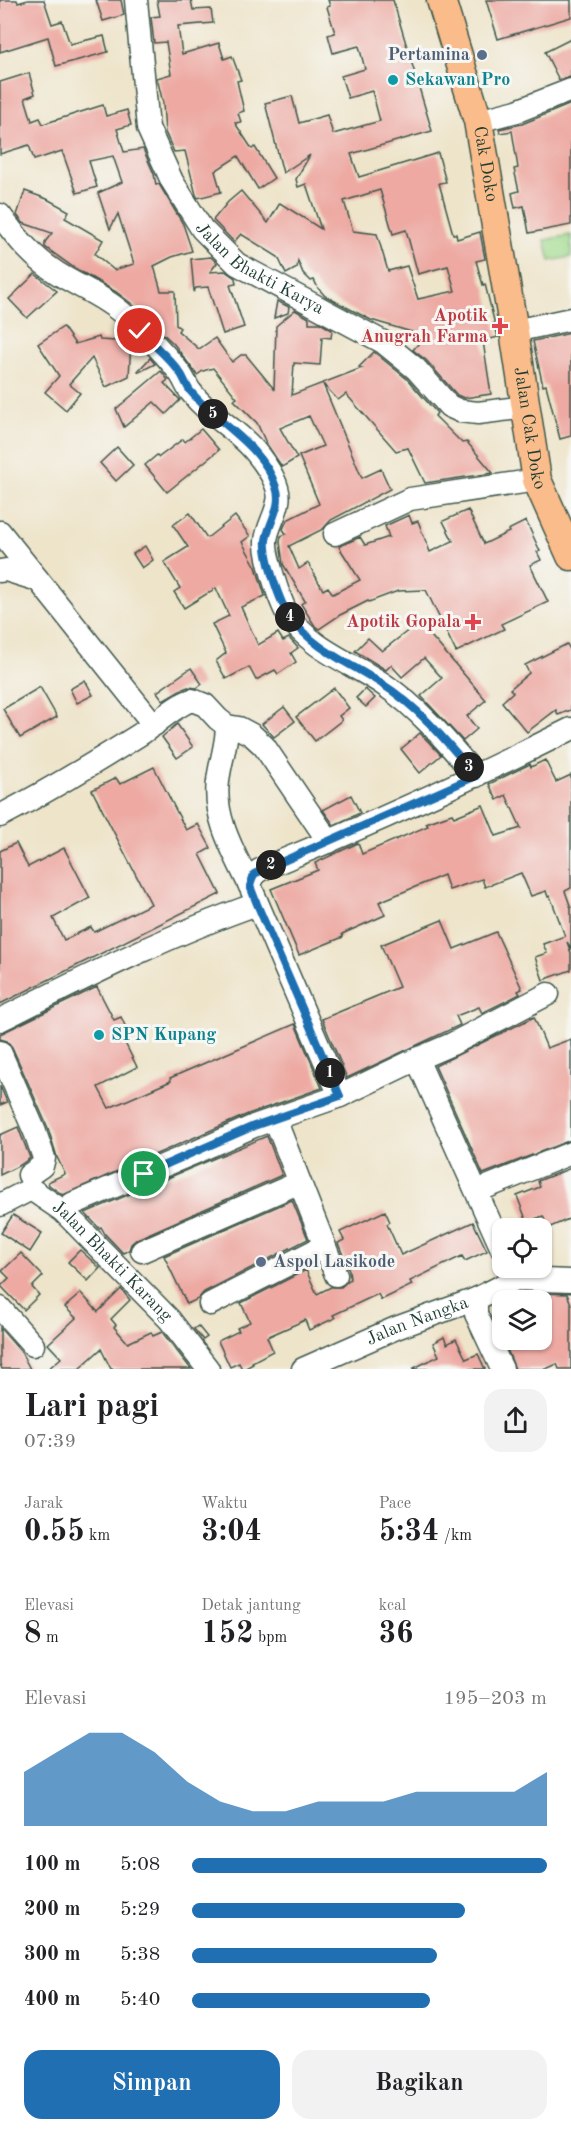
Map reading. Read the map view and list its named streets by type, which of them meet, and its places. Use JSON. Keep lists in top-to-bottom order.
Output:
{
  "streets": {
    "main road": ["Cak Doko", "Jalan Cak Doko"],
    "street": ["Jalan Bhakti Karya", "Jalan Bhakti Karang", "Jalan Nangka"]
  },
  "crossings": [
    ["Cak Doko", "Jalan Cak Doko"],
    ["Jalan Bhakti Karya", "Jalan Cak Doko"]
  ],
  "places": {
    "other": [
      "Pertamina",
      "Sekawan Pro",
      "SPN Kupang",
      "Aspol Lasikode"
    ],
    "health": ["Apotik Anugrah Farma", "Apotik Gopala"]
  },
  "page": {
    "pins": [
      "5",
      "4",
      "3",
      "2",
      "1"
    ],
    "heading": ["Lari pagi", "07:39"],
    "stats": [
      ["Jarak", "0.55 km"],
      ["Waktu", "3:04"],
      ["Pace", "5:34 /km"],
      ["Elevasi", "8 m"],
      ["Detak jantung", "152 bpm"],
      ["kcal", "36"]
    ],
    "chart": ["Elevasi", "195–203 m"],
    "list": [
      {
        "name": "100 m",
        "note": "5:08"
      },
      {
        "name": "200 m",
        "note": "5:29"
      },
      {
        "name": "300 m",
        "note": "5:38"
      },
      {
        "name": "400 m",
        "note": "5:40"
      }
    ],
    "buttons": ["Simpan", "Bagikan"]
  }
}
